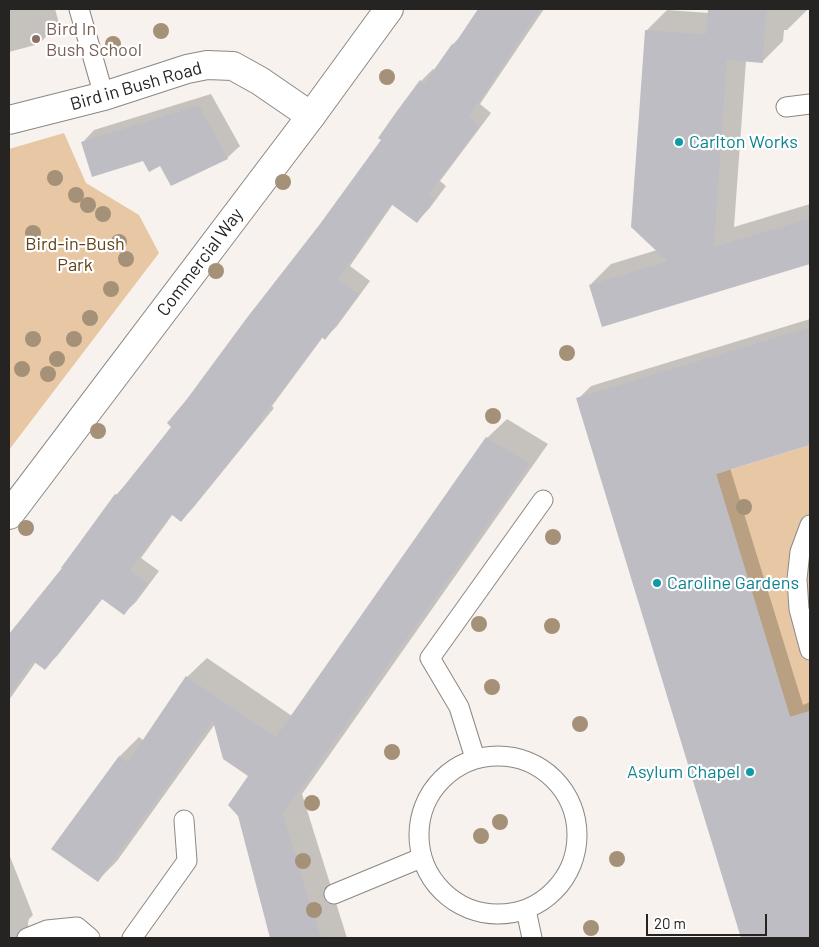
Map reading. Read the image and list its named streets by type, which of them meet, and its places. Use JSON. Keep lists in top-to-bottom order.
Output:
{
  "streets": {
    "street": ["Bird in Bush Road", "Commercial Way"]
  },
  "crossings": [
    ["Bird in Bush Road", "Commercial Way"]
  ],
  "parks": ["Bird-in-Bush Park"],
  "places": [
    "Bird In Bush School",
    "Carlton Works",
    "Caroline Gardens",
    "Asylum Chapel"
  ],
  "scale_bar": "20 m"
}
